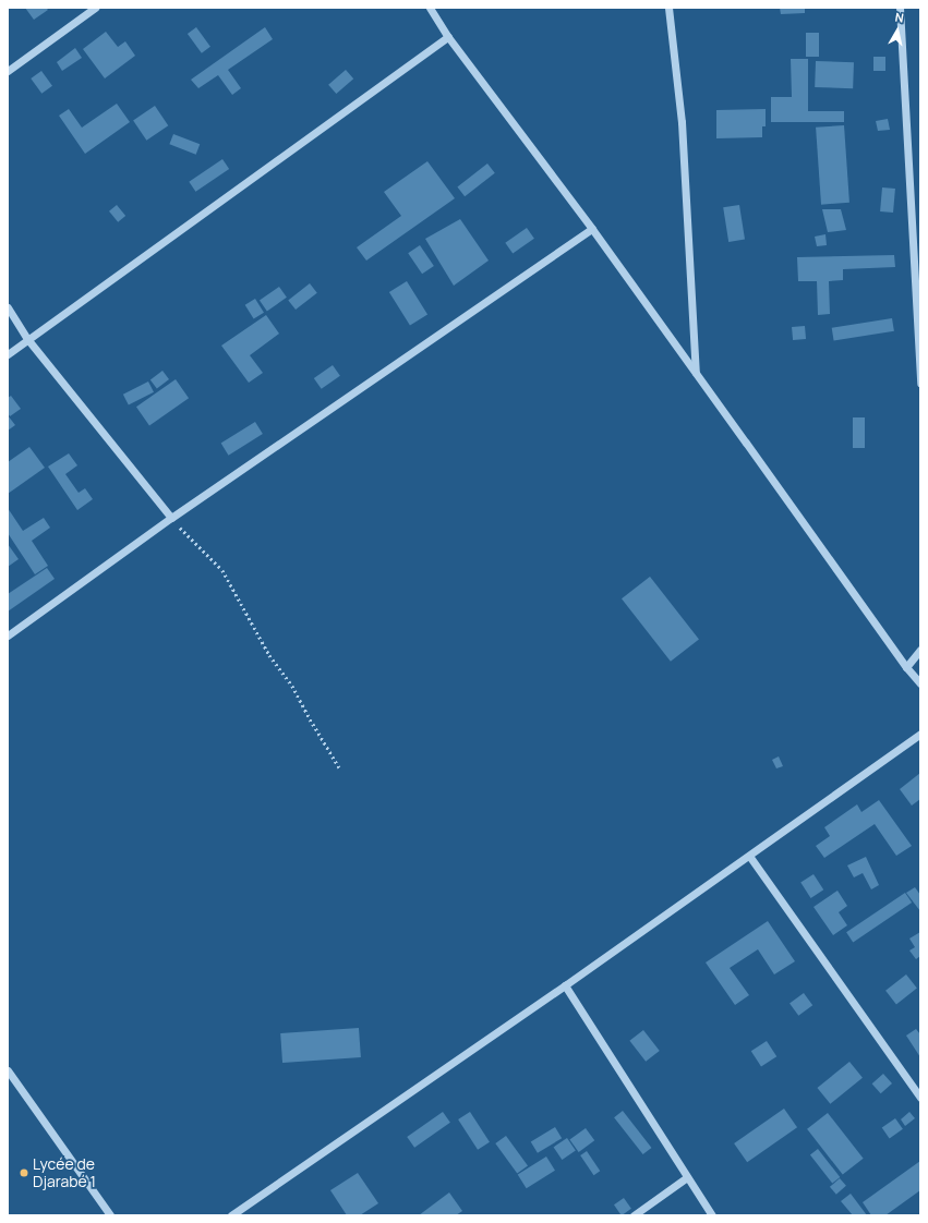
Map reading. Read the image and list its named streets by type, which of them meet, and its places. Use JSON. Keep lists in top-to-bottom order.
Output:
{
  "places": ["Lycée de Djarabé 1"],
  "north": "top"
}
